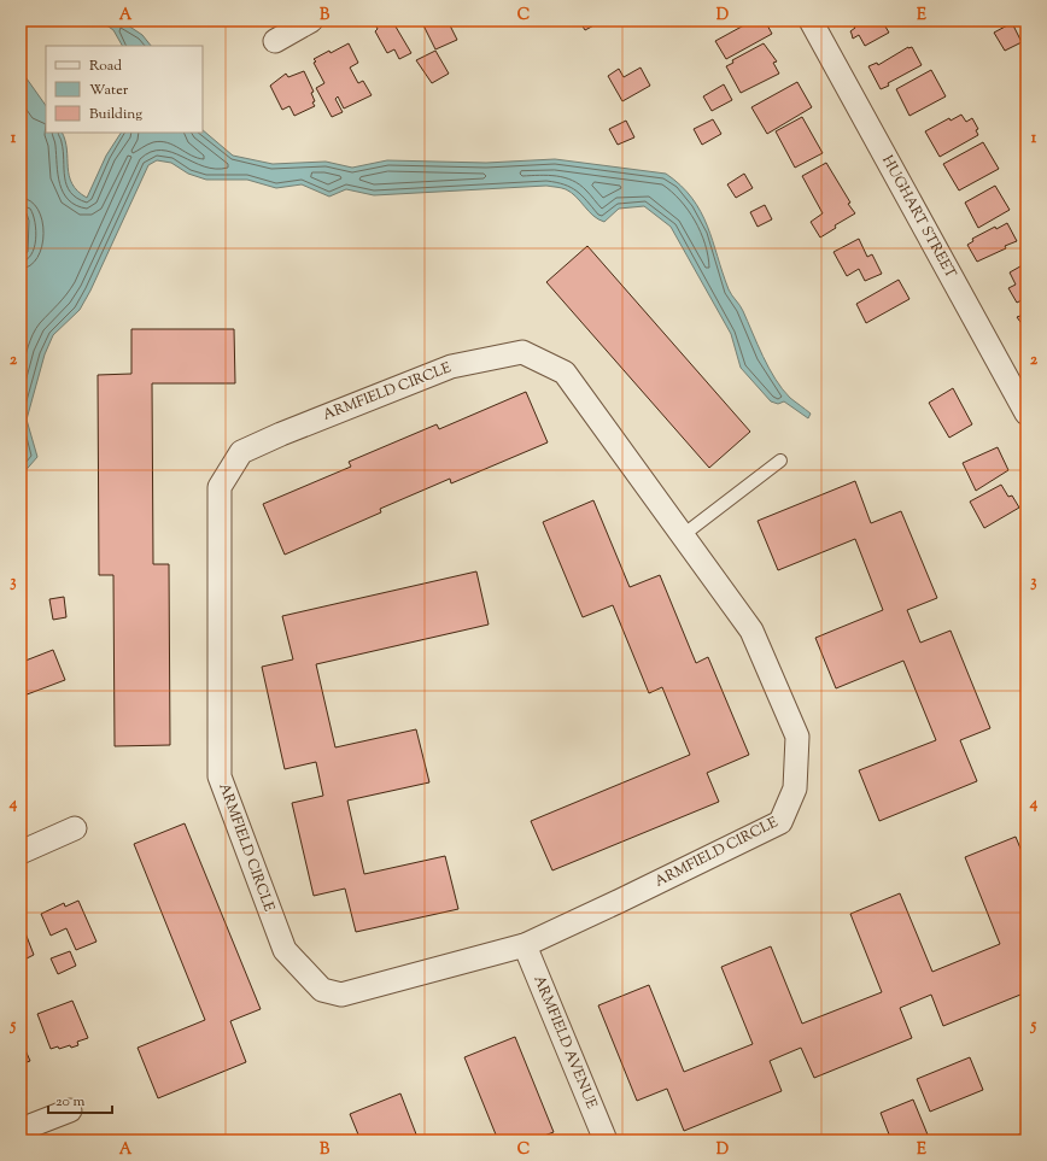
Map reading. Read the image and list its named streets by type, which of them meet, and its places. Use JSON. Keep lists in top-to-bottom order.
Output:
{
  "streets": {
    "street": ["HUGHART STREET", "ARMFIELD CIRCLE", "ARMFIELD AVENUE"]
  },
  "crossings": [
    ["ARMFIELD CIRCLE", "ARMFIELD AVENUE"]
  ],
  "legend": ["Road", "Water", "Building"],
  "scale_bar": "20 m",
  "grid": {
    "columns": [
      "A",
      "B",
      "C",
      "D",
      "E"
    ],
    "rows": [
      "1",
      "2",
      "3",
      "4",
      "5"
    ]
  }
}
